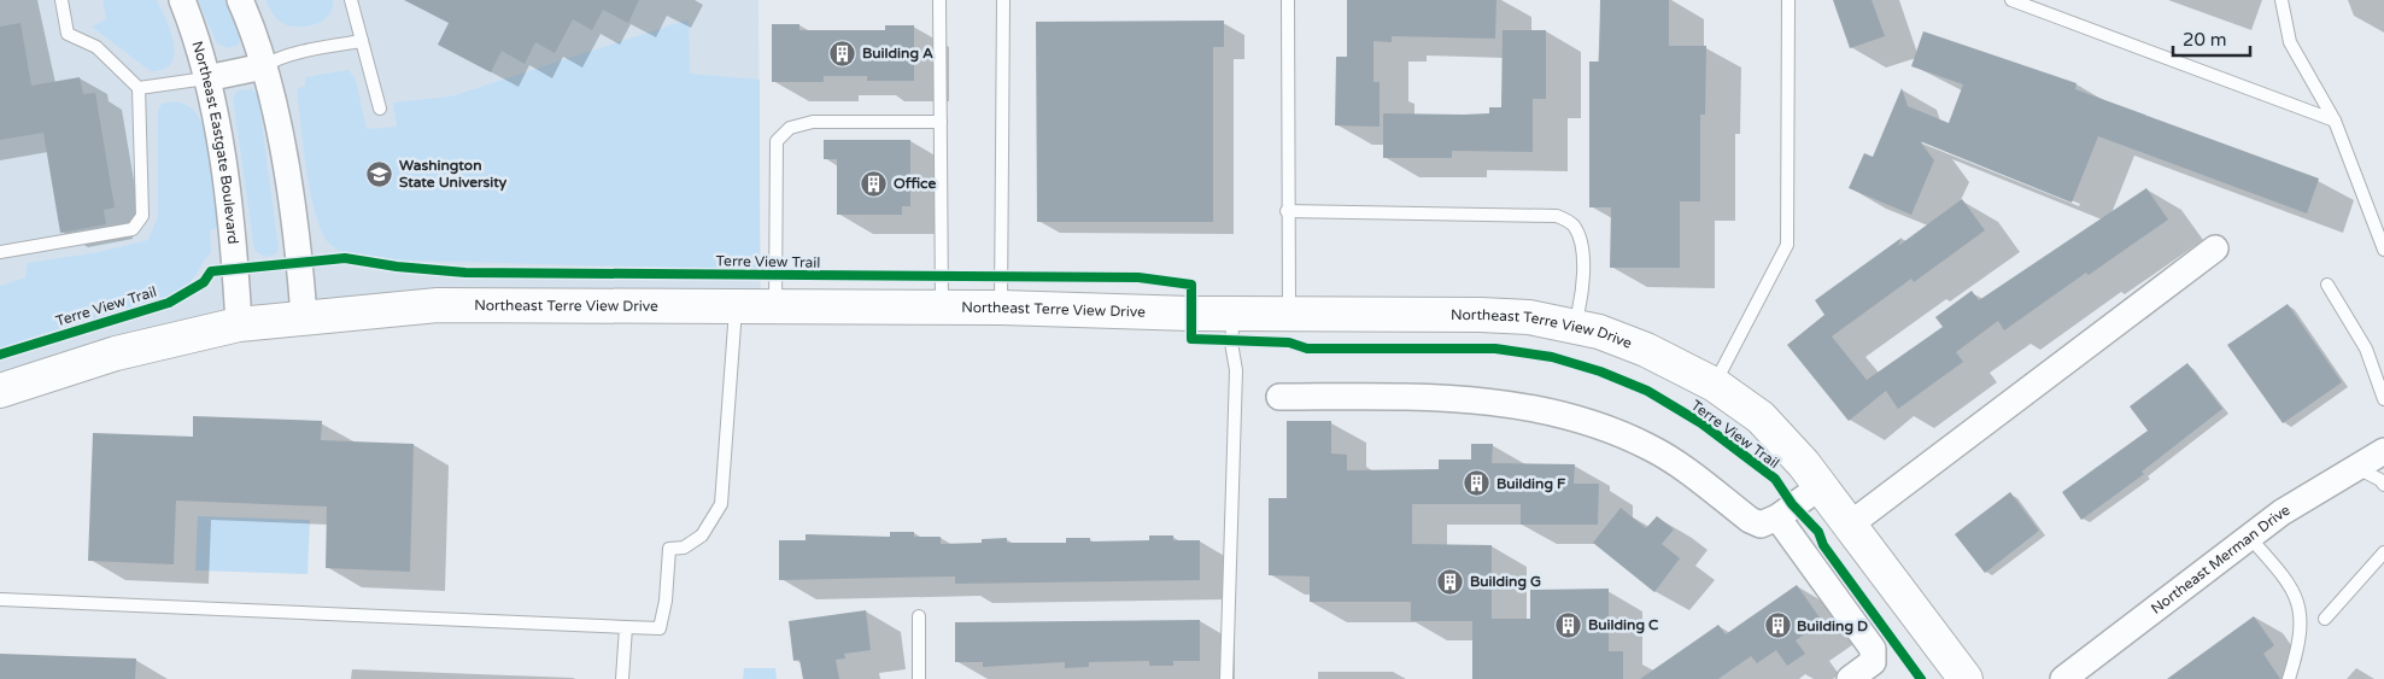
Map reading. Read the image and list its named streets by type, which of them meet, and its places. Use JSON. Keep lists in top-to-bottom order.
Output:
{
  "streets": {
    "main road": ["Northeast Terre View Drive"],
    "street": ["Northeast Eastgate Boulevard", "Northeast Merman Drive"],
    "cycle path": ["Terre View Trail"]
  },
  "crossings": [
    ["Northeast Eastgate Boulevard", "Northeast Terre View Drive"]
  ],
  "places": {
    "building": [
      "Building A",
      "Office",
      "Building F",
      "Building G",
      "Building C",
      "Building D"
    ],
    "school or university": ["Washington State University"]
  },
  "scale_bar": "20 m"
}
